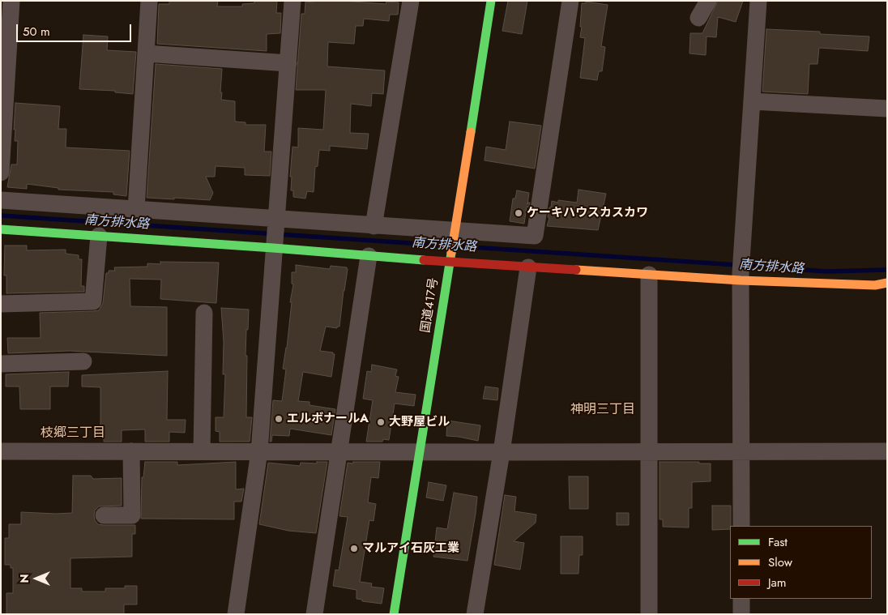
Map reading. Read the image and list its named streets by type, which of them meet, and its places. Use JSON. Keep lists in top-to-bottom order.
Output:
{
  "streets": {
    "main road": ["国道417号"]
  },
  "districts": ["神明三丁目", "枝郷三丁目"],
  "water": ["南方排水路"],
  "places": [
    "ケーキハウスカスカワ",
    "エルボナールA",
    "大野屋ビル",
    "マルアイ石灰工業"
  ],
  "legend": ["Fast", "Slow", "Jam"],
  "scale_bar": "50 m",
  "north": "left"
}
